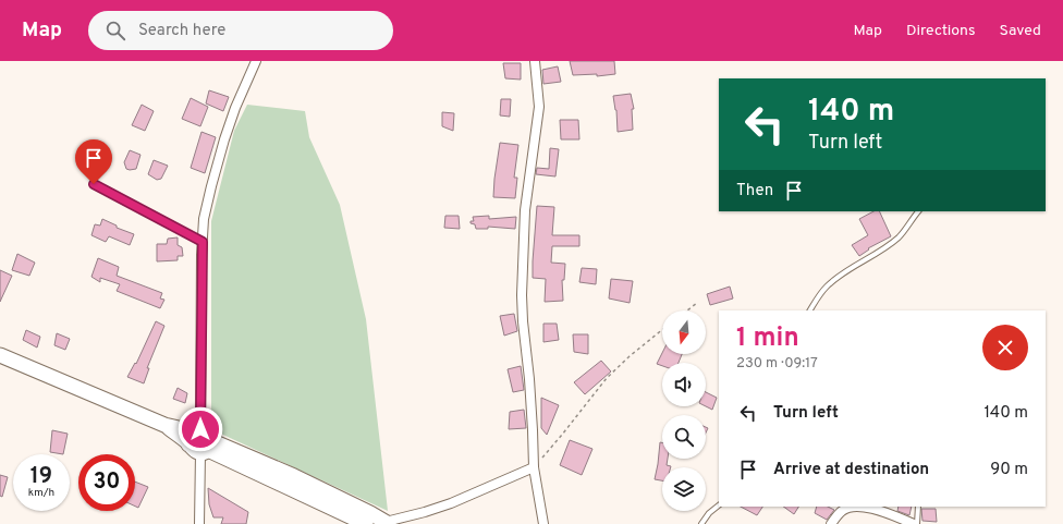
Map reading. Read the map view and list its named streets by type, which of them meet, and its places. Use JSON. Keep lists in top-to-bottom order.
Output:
{
  "north": "bottom",
  "page": {
    "header": "Map",
    "search": "Search here",
    "nav": ["Map", "Directions", "Saved"],
    "turn": ["140 m", "Turn left"],
    "then": "Then",
    "heading": ["1 min", "230 m · 09:17"],
    "list": [
      {
        "name": "Turn left",
        "value": "140 m"
      },
      {
        "name": "Arrive at destination",
        "value": "90 m"
      }
    ],
    "speed": "19 km/h",
    "limit": "30"
  }
}
